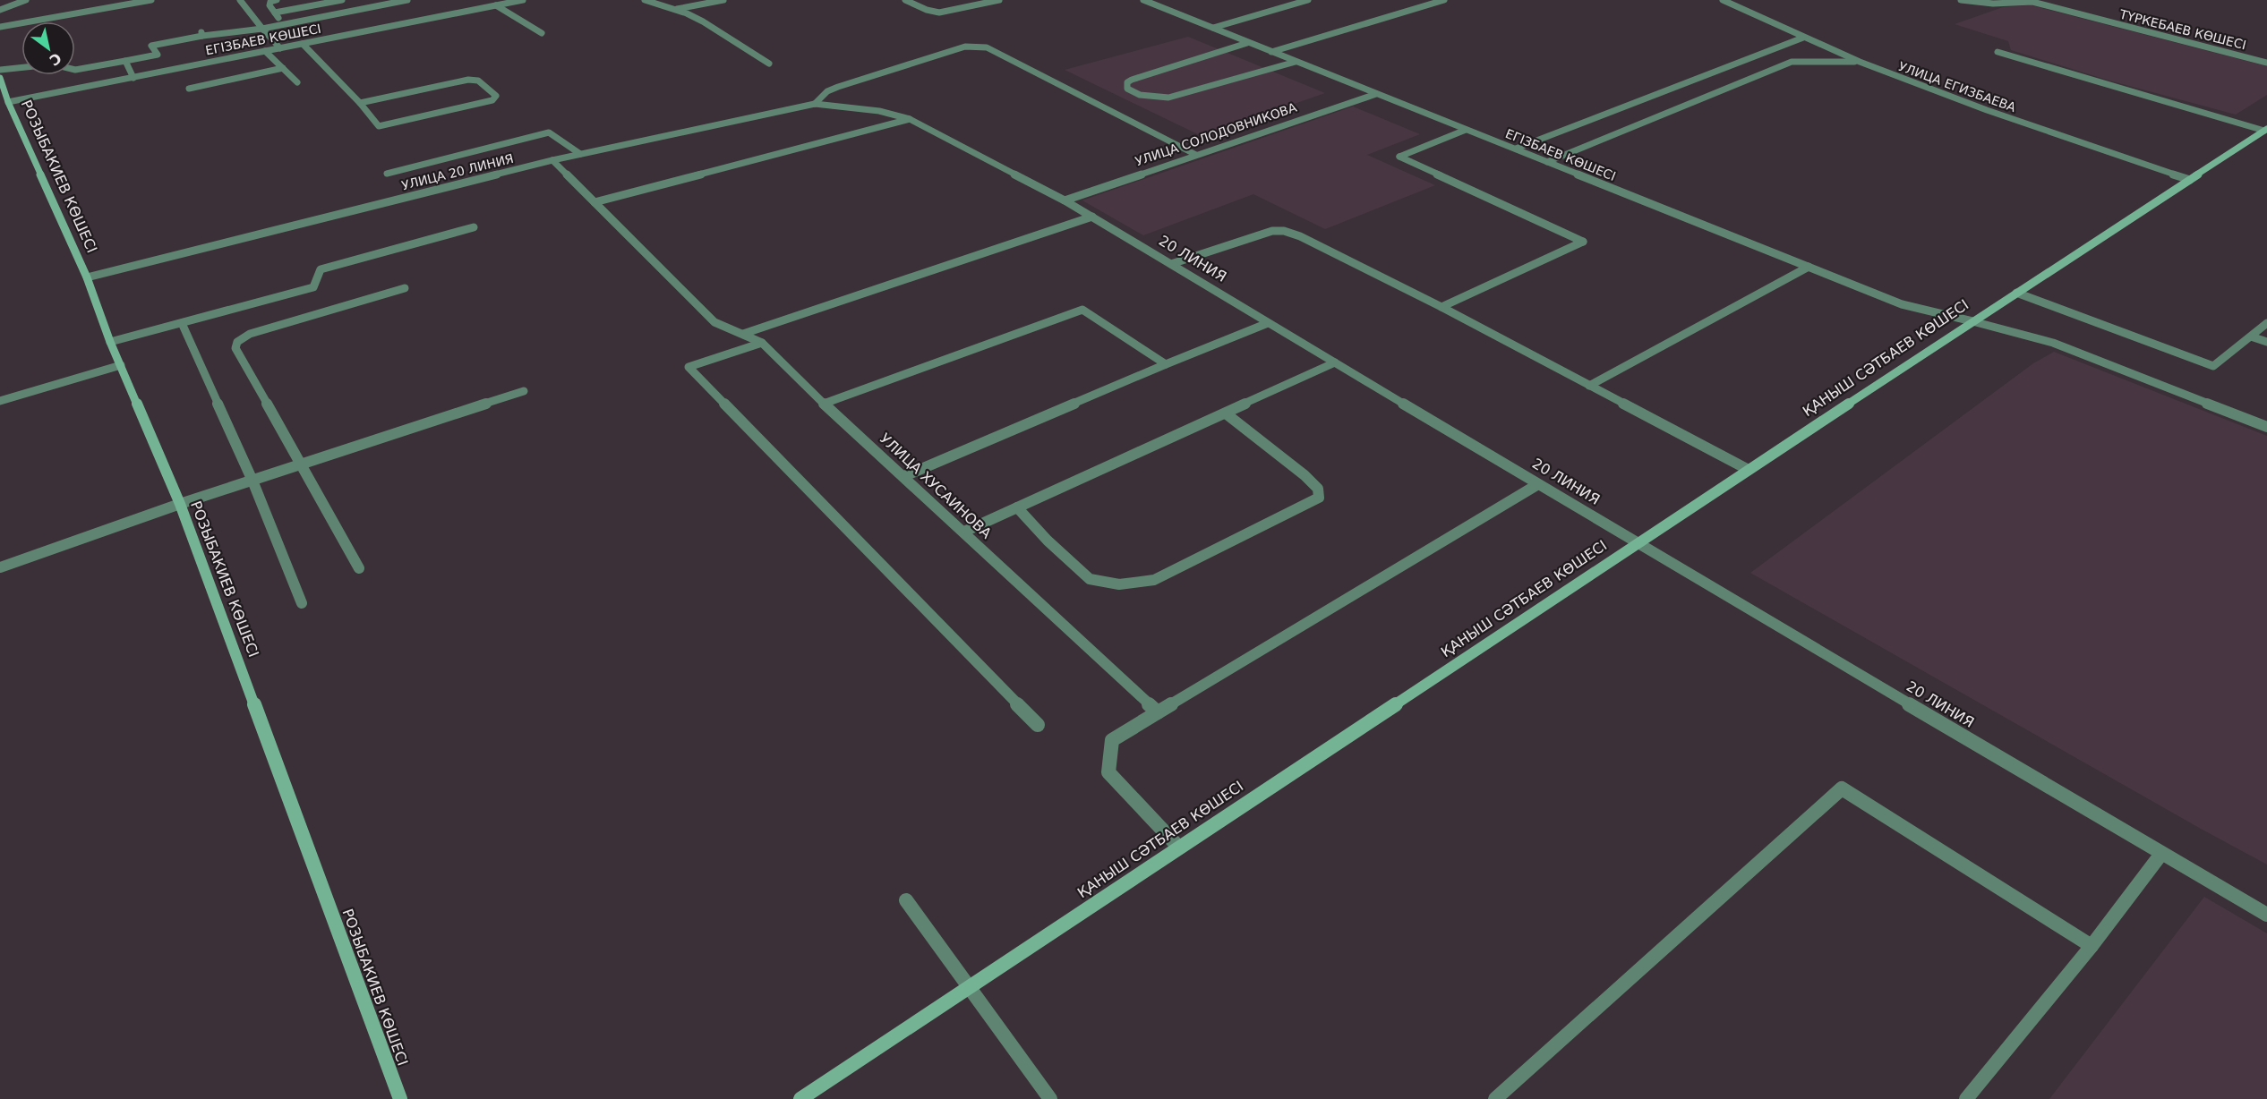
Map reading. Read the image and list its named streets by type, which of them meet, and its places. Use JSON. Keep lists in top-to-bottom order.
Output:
{
  "streets": {
    "main road": ["РОЗЫБАКИЕВ КӨШЕСІ", "ҚАНЫШ СӘТБАЕВ КӨШЕСІ"],
    "street": [
      "ТҮРКЕБАЕВ КӨШЕСІ",
      "ЕГІЗБАЕВ КӨШЕСІ",
      "УЛИЦА ЕГИЗБАЕВА",
      "УЛИЦА СОЛОДОВНИКОВА",
      "УЛИЦА 20 ЛИНИЯ",
      "20 ЛИНИЯ",
      "УЛИЦА ХУСАИНОВА"
    ]
  },
  "crossings": [
    ["ЕГІЗБАЕВ КӨШЕСІ", "УЛИЦА СОЛОДОВНИКОВА"],
    ["ЕГІЗБАЕВ КӨШЕСІ", "РОЗЫБАКИЕВ КӨШЕСІ"],
    ["ЕГІЗБАЕВ КӨШЕСІ", "ҚАНЫШ СӘТБАЕВ КӨШЕСІ"],
    ["УЛИЦА ЕГИЗБАЕВА", "ҚАНЫШ СӘТБАЕВ КӨШЕСІ"],
    ["УЛИЦА СОЛОДОВНИКОВА", "20 ЛИНИЯ"],
    ["УЛИЦА 20 ЛИНИЯ", "РОЗЫБАКИЕВ КӨШЕСІ"],
    ["УЛИЦА 20 ЛИНИЯ", "20 ЛИНИЯ"],
    ["УЛИЦА 20 ЛИНИЯ", "УЛИЦА ХУСАИНОВА"],
    ["20 ЛИНИЯ", "ҚАНЫШ СӘТБАЕВ КӨШЕСІ"]
  ],
  "north": "bottom right"
}
